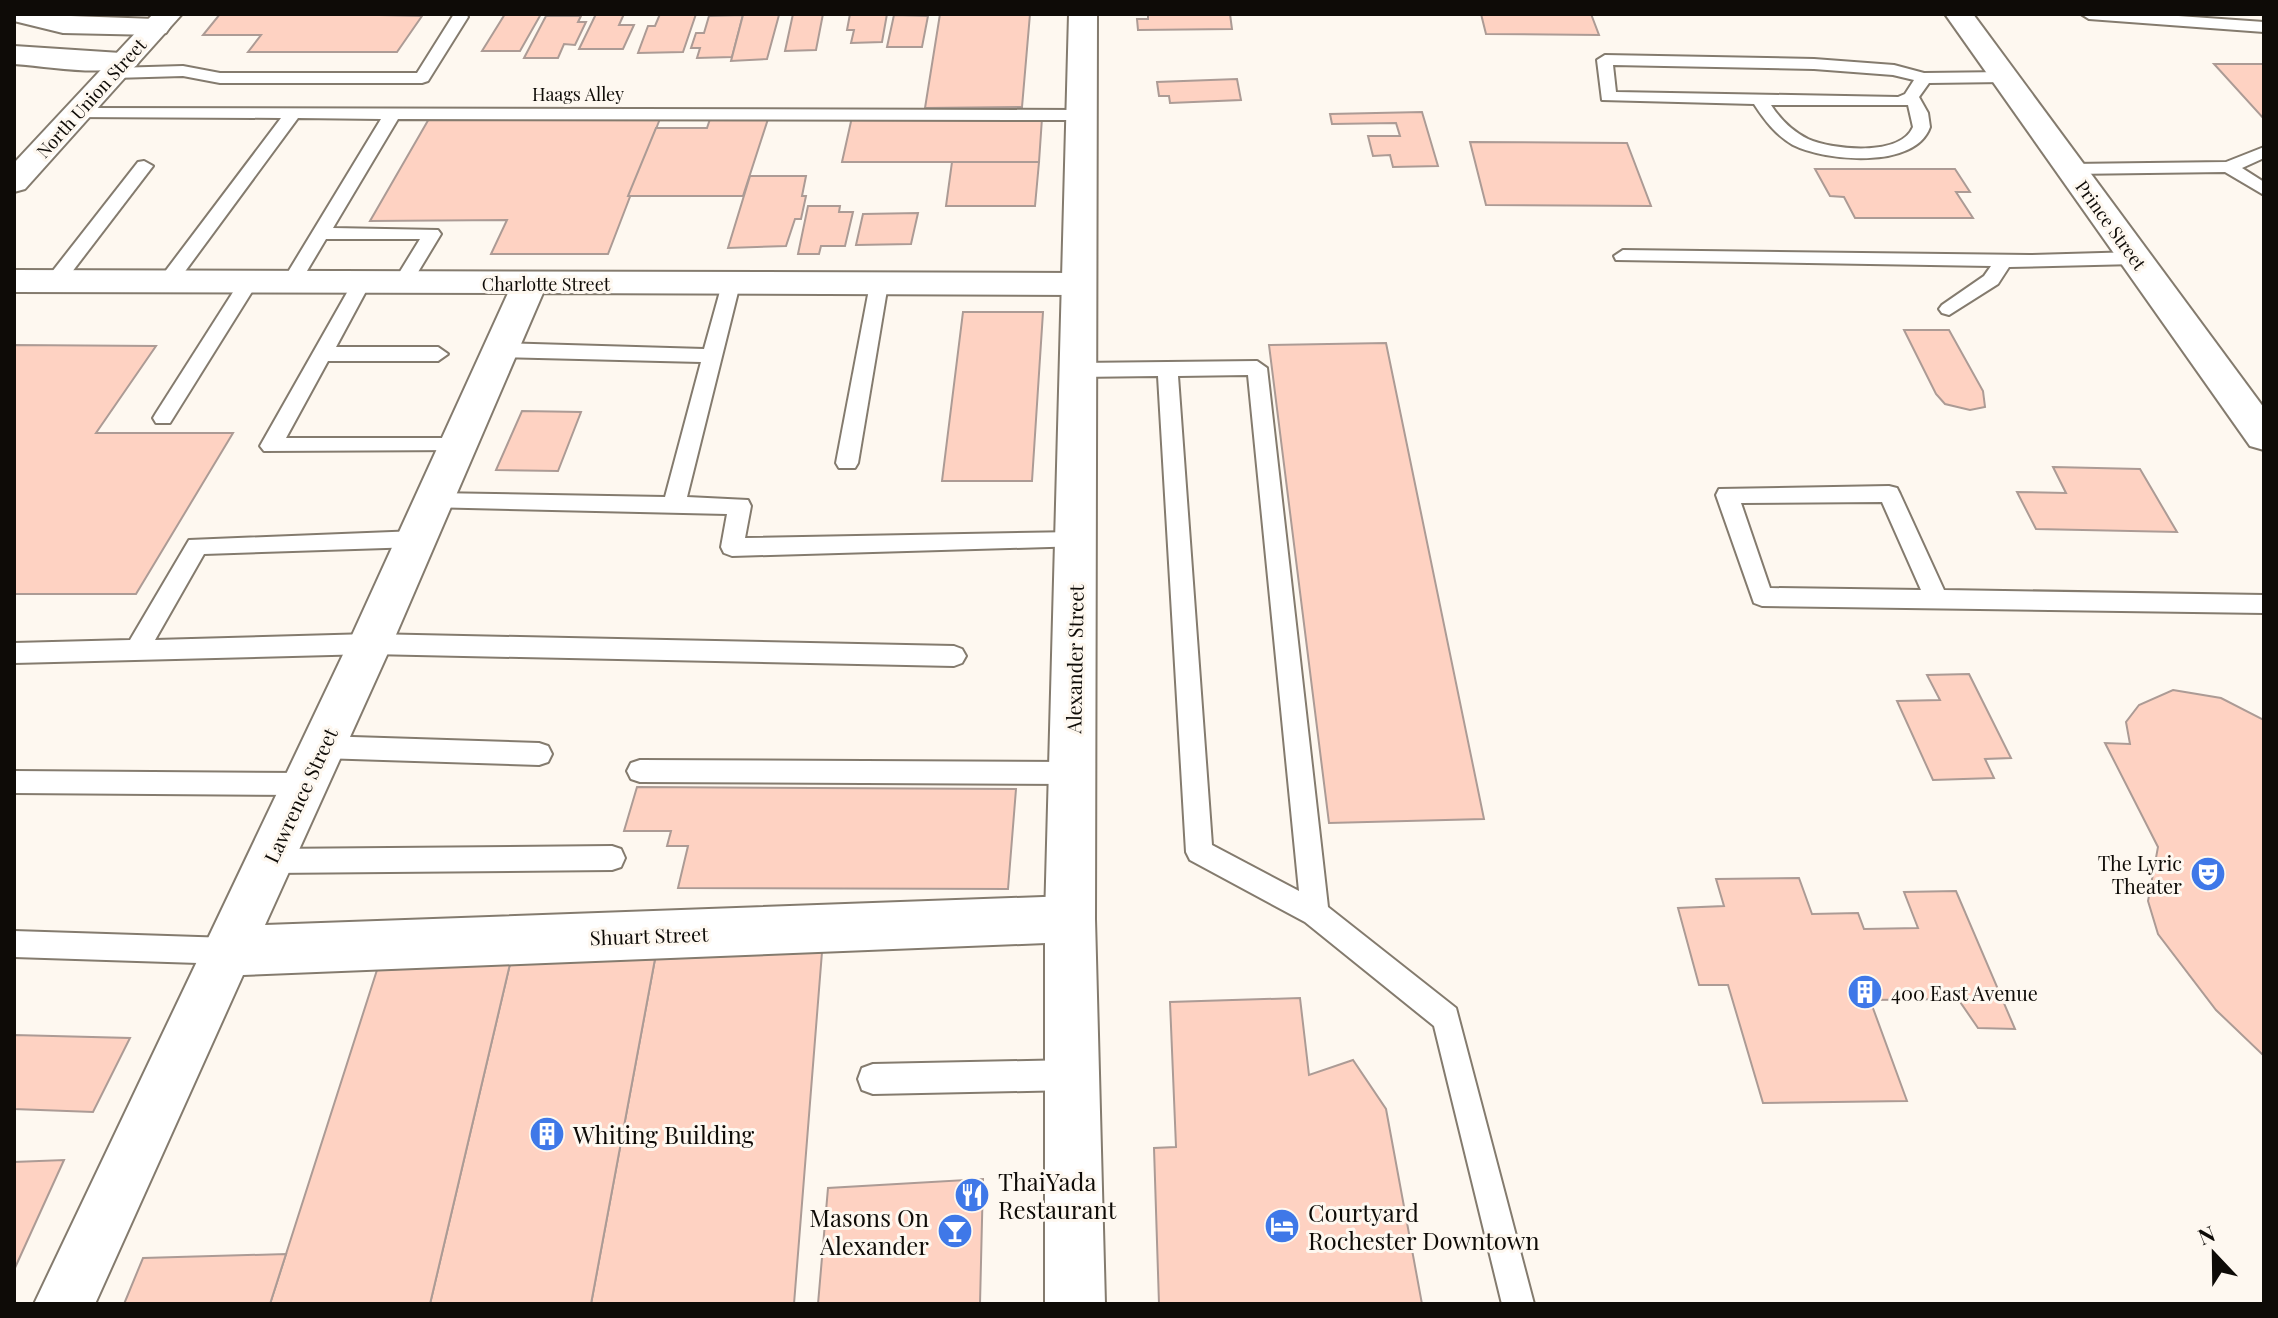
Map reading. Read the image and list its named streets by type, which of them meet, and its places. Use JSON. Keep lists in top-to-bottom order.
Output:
{
  "streets": {
    "main road": [
      "North Union Street",
      "Prince Street",
      "Charlotte Street",
      "Alexander Street",
      "Lawrence Street",
      "Shuart Street"
    ],
    "lane": ["Haags Alley"]
  },
  "crossings": [
    ["Haags Alley", "North Union Street"],
    ["Haags Alley", "Alexander Street"],
    ["Charlotte Street", "Alexander Street"],
    ["Charlotte Street", "Lawrence Street"],
    ["Alexander Street", "Shuart Street"],
    ["Lawrence Street", "Shuart Street"]
  ],
  "places": {
    "theatre": ["The Lyric Theater"],
    "building": ["400 East Avenue", "Whiting Building"],
    "restaurant": ["ThaiYada Restaurant"],
    "hotel": ["Courtyard Rochester Downtown"],
    "bar": ["Masons On Alexander"]
  },
  "north": "top"
}
